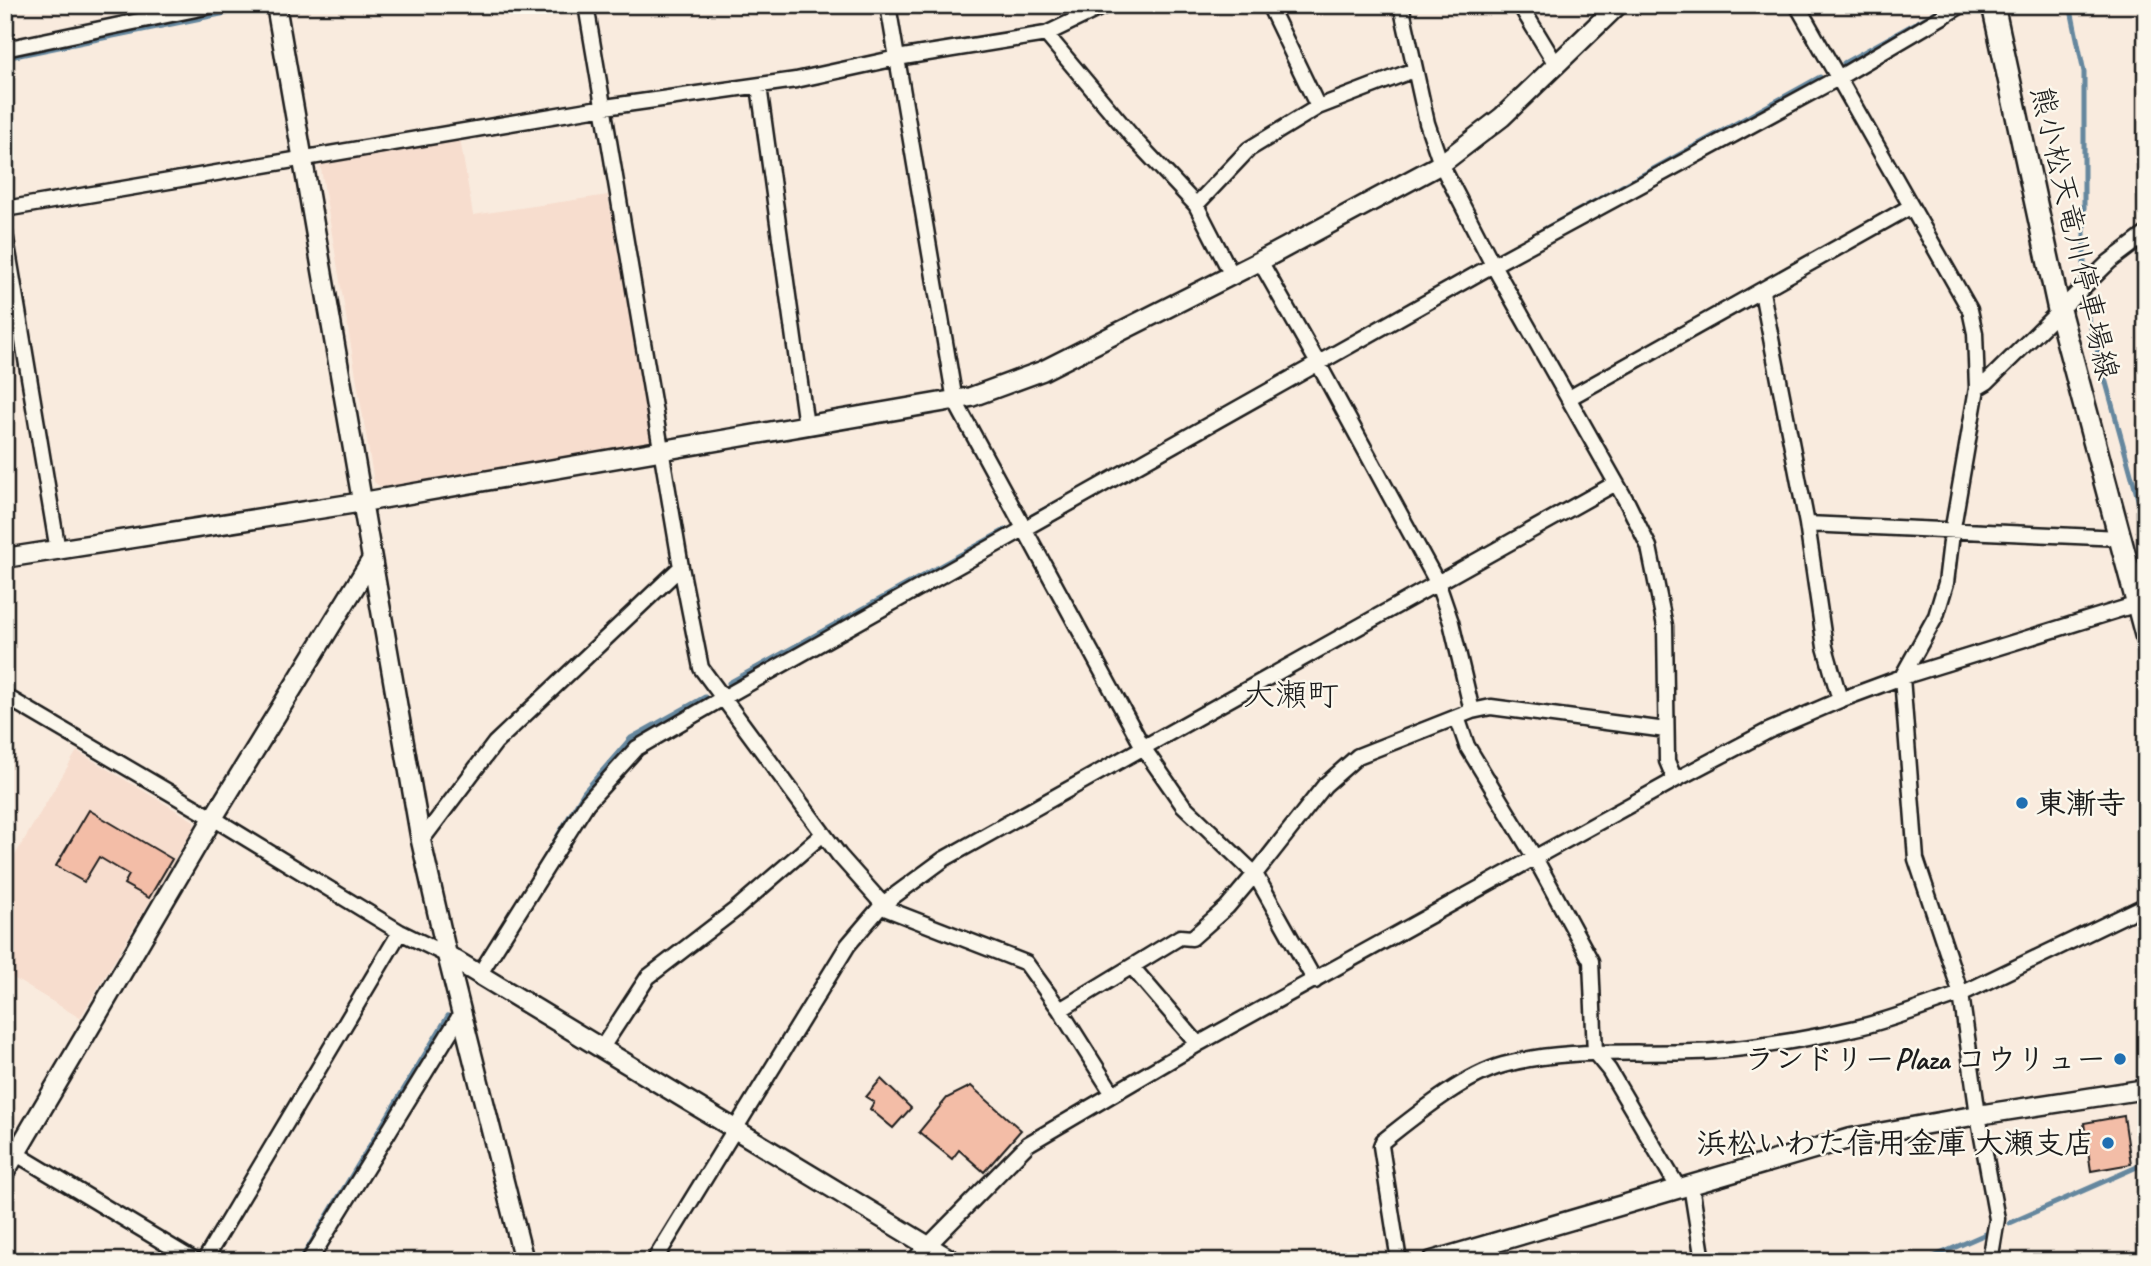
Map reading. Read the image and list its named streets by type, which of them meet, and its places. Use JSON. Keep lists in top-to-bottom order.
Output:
{
  "streets": {
    "main road": ["熊小松天竜川停車場線"]
  },
  "districts": ["大瀬町"],
  "places": ["東漸寺", "ランドリーPlaza コウリュー", "浜松いわた信用金庫 大瀬支店"]
}
